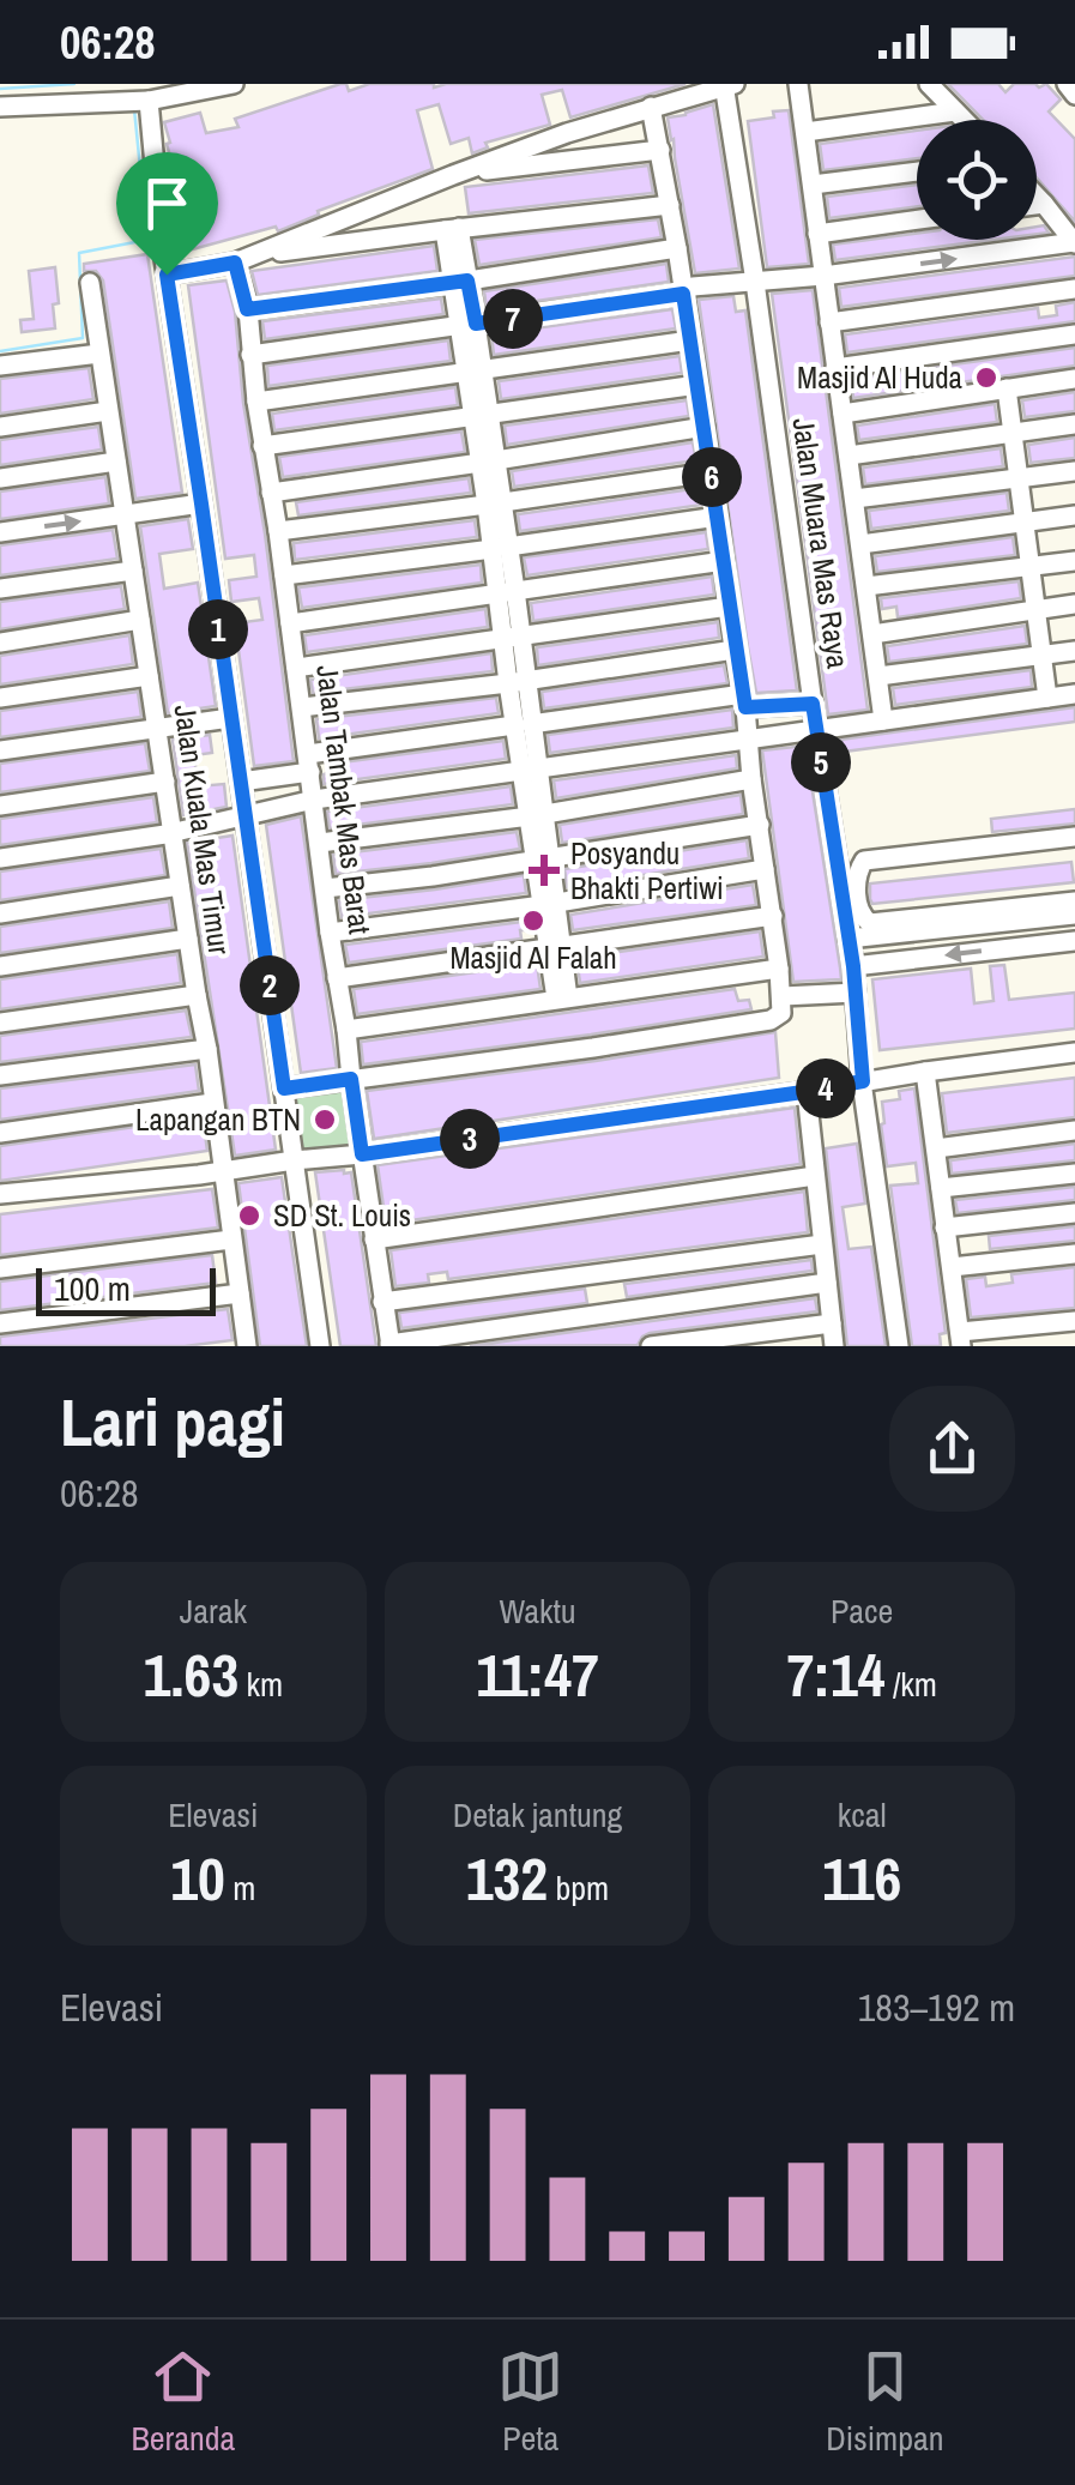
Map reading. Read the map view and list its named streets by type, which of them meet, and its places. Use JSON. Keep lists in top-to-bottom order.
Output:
{
  "streets": {
    "street": ["Jalan Muara Mas Raya", "Jalan Tambak Mas Barat", "Jalan Kuala Mas Timur"]
  },
  "places": {
    "other": [
      "Masjid Al Huda",
      "Masjid Al Falah",
      "Lapangan BTN",
      "SD St. Louis"
    ],
    "health": ["Posyandu Bhakti Pertiwi"]
  },
  "scale_bar": "100 m",
  "page": {
    "status": "06:28",
    "pins": [
      "7",
      "6",
      "1",
      "5",
      "2",
      "4",
      "3"
    ],
    "scale": "100 m",
    "heading": ["Lari pagi", "06:28"],
    "stats": [
      ["Jarak", "1.63 km"],
      ["Waktu", "11:47"],
      ["Pace", "7:14 /km"],
      ["Elevasi", "10 m"],
      ["Detak jantung", "132 bpm"],
      ["kcal", "116"]
    ],
    "chart": ["Elevasi", "183–192 m"],
    "tabs": ["Beranda", "Peta", "Disimpan"]
  }
}
